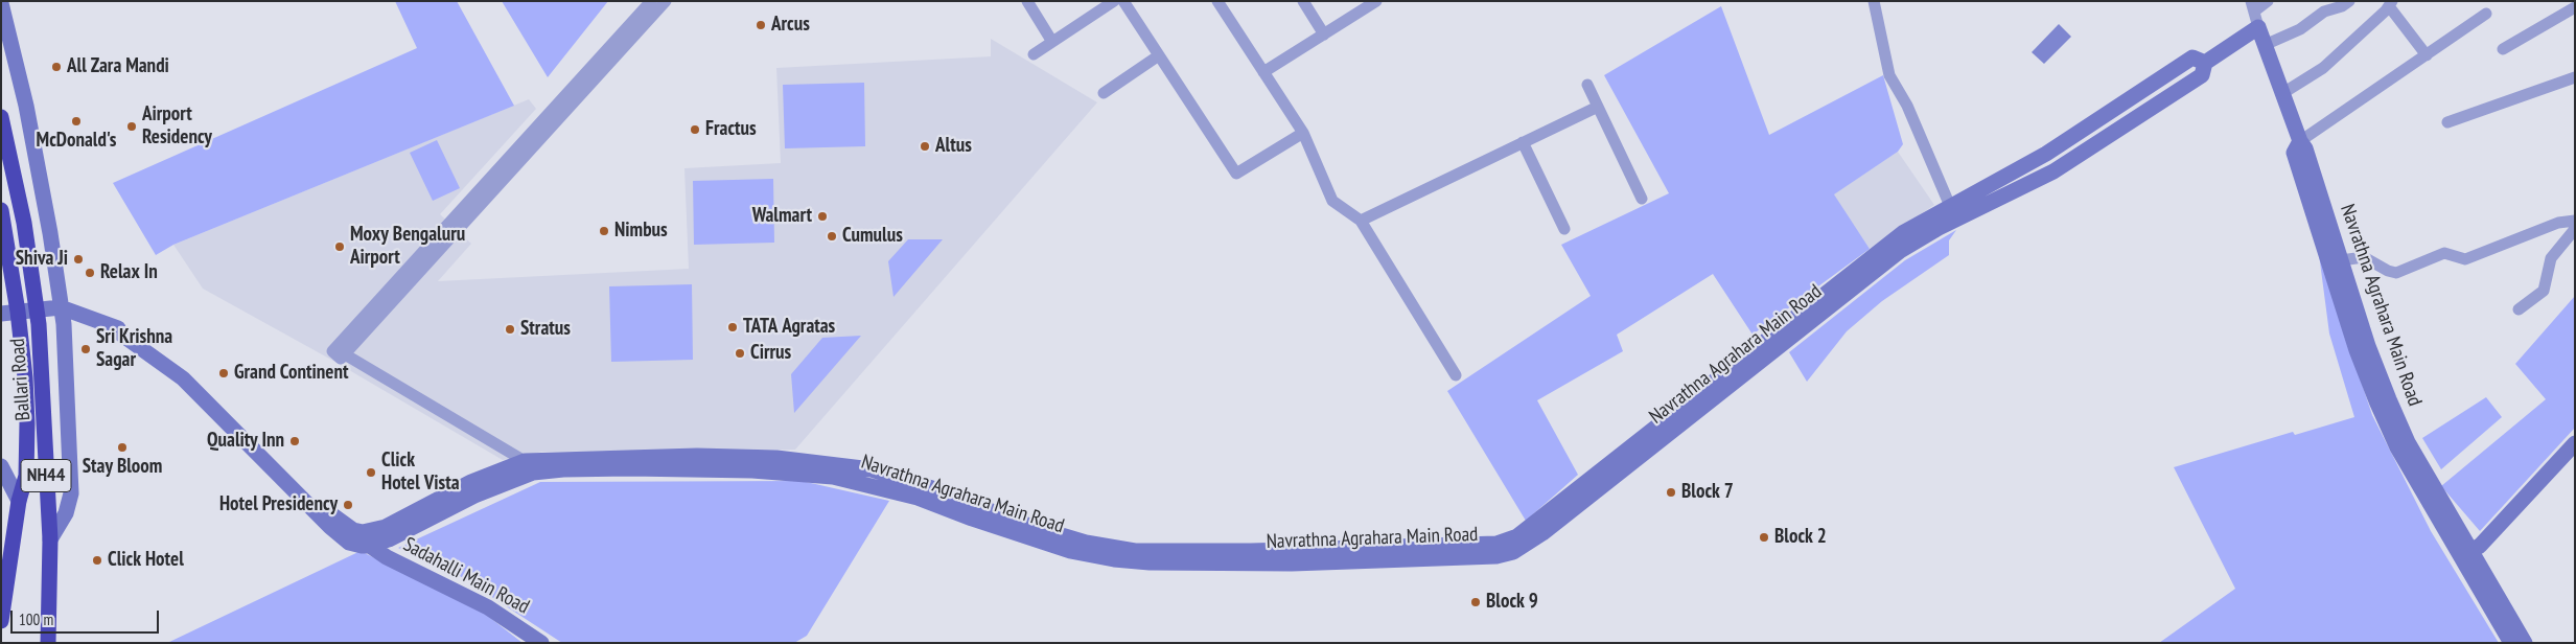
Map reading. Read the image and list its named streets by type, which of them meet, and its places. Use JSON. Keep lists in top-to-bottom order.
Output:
{
  "streets": {
    "highway": ["Ballari Road", "NH44"],
    "street": ["Navrathna Agrahara Main Road", "Sadahalli Main Road"]
  },
  "crossings": [
    ["Navrathna Agrahara Main Road", "Sadahalli Main Road"]
  ],
  "places": [
    "Arcus",
    "All Zara Mandi",
    "McDonald's",
    "Airport Residency",
    "Fractus",
    "Altus",
    "Walmart",
    "Nimbus",
    "Cumulus",
    "Moxy Bengaluru Airport",
    "Shiva Ji",
    "Relax In",
    "TATA Agratas",
    "Stratus",
    "Sri Krishna Sagar",
    "Cirrus",
    "Grand Continent",
    "Quality Inn",
    "Stay Bloom",
    "Click Hotel Vista",
    "Block 7",
    "Hotel Presidency",
    "Block 2",
    "Click Hotel",
    "Block 9"
  ],
  "scale_bar": "100 m"
}
